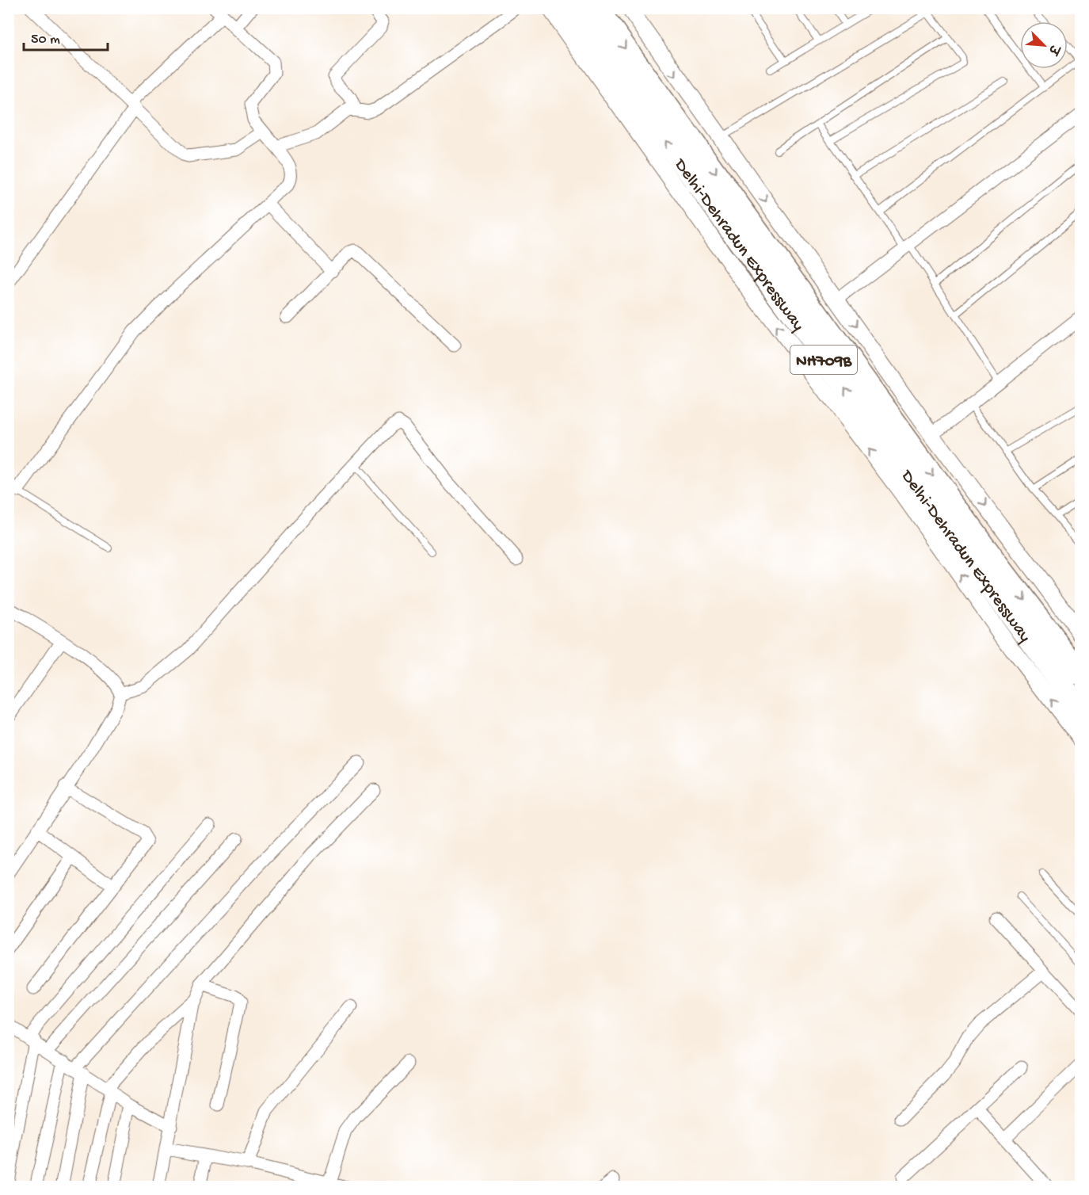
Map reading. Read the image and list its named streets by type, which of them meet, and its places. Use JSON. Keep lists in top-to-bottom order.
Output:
{
  "streets": {
    "highway": ["Delhi-Dehradun Expressway", "NH709B"]
  },
  "scale_bar": "50 m",
  "north": "bottom right"
}
